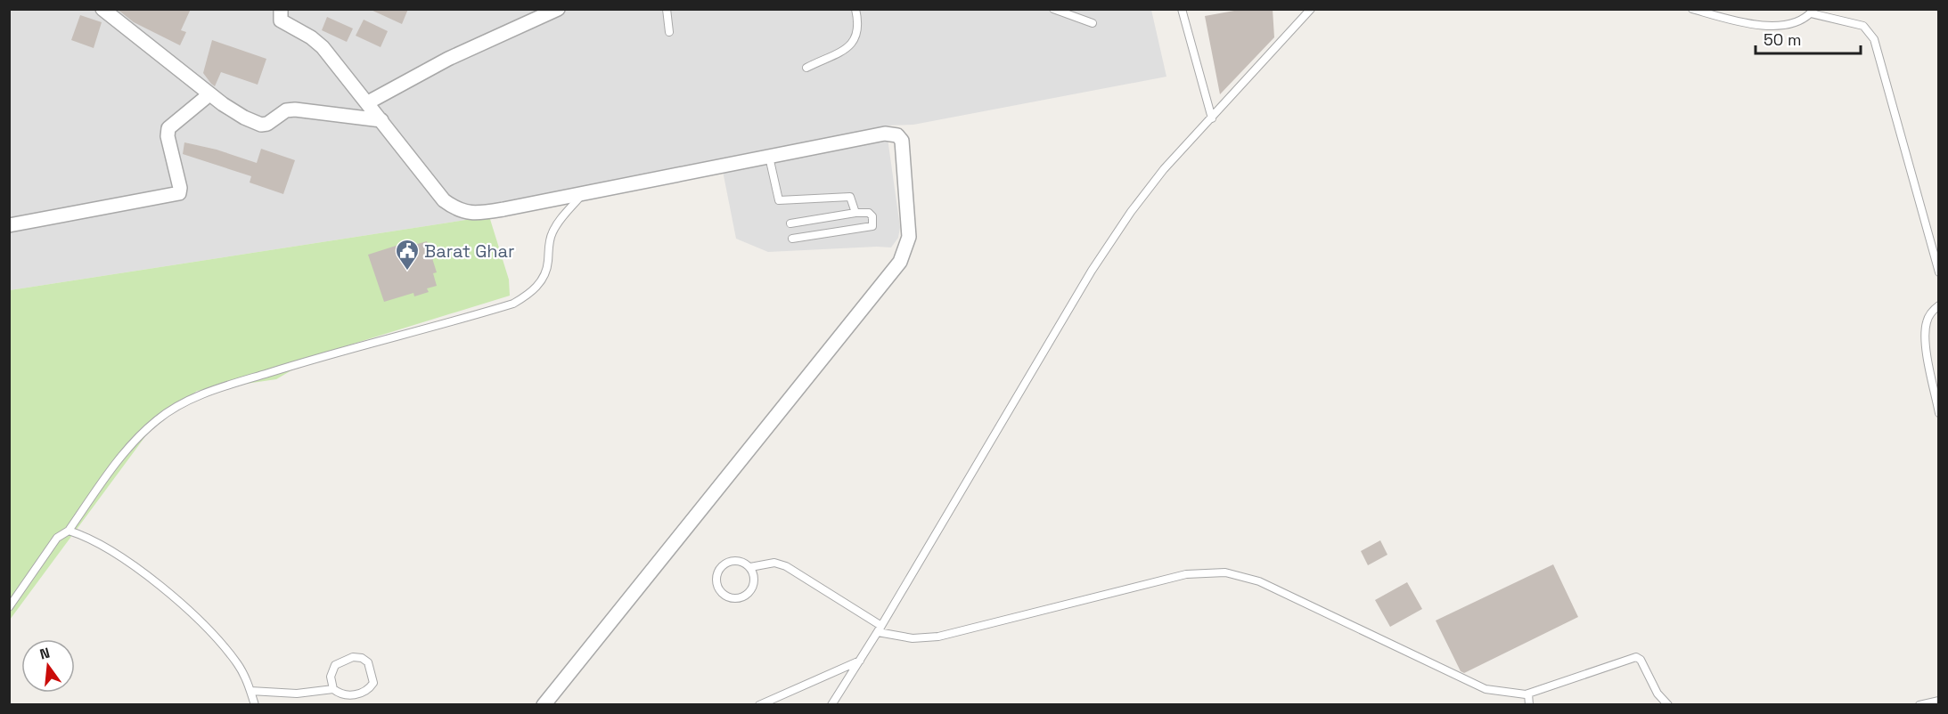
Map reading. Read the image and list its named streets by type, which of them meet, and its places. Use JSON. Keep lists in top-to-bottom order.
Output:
{
  "places": {
    "public building": ["Barat Ghar"]
  },
  "scale_bar": "50 m",
  "north": "top"
}
